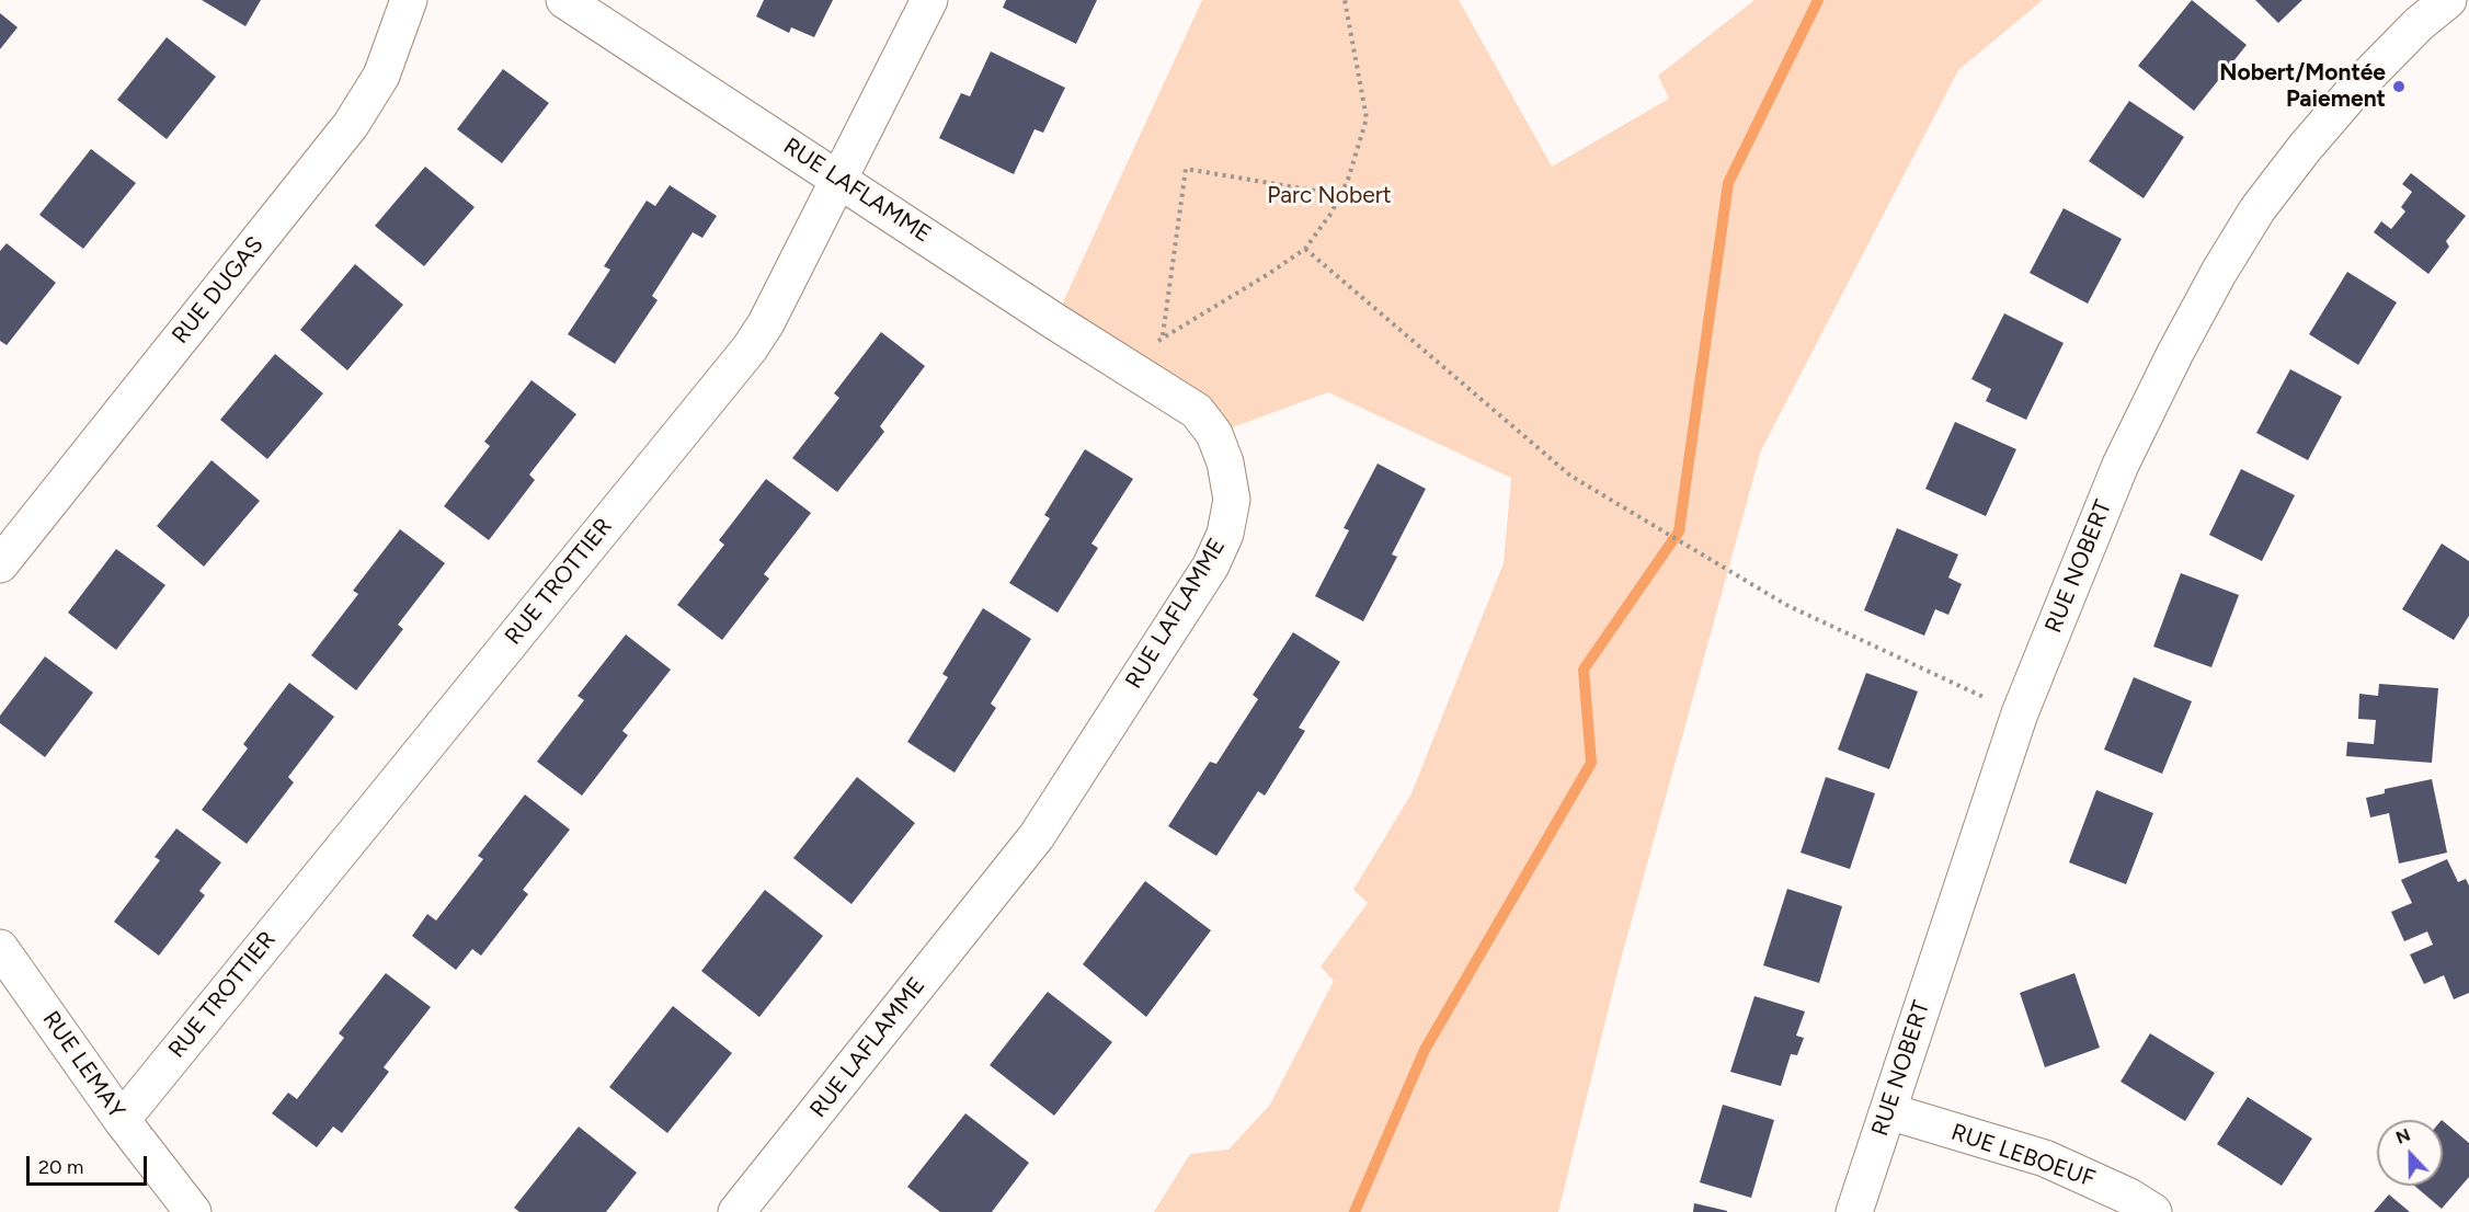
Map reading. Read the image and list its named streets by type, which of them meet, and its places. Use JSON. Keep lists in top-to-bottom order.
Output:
{
  "streets": {
    "street": [
      "RUE LAFLAMME",
      "RUE DUGAS",
      "RUE NOBERT",
      "RUE TROTTIER",
      "RUE LEMAY",
      "RUE LEBOEUF"
    ]
  },
  "crossings": [
    ["RUE LAFLAMME", "RUE TROTTIER"],
    ["RUE NOBERT", "RUE LEBOEUF"],
    ["RUE TROTTIER", "RUE LEMAY"]
  ],
  "parks": ["Parc Nobert"],
  "places": ["Nobert/Montée Paiement"],
  "scale_bar": "20 m",
  "north": "top"
}
